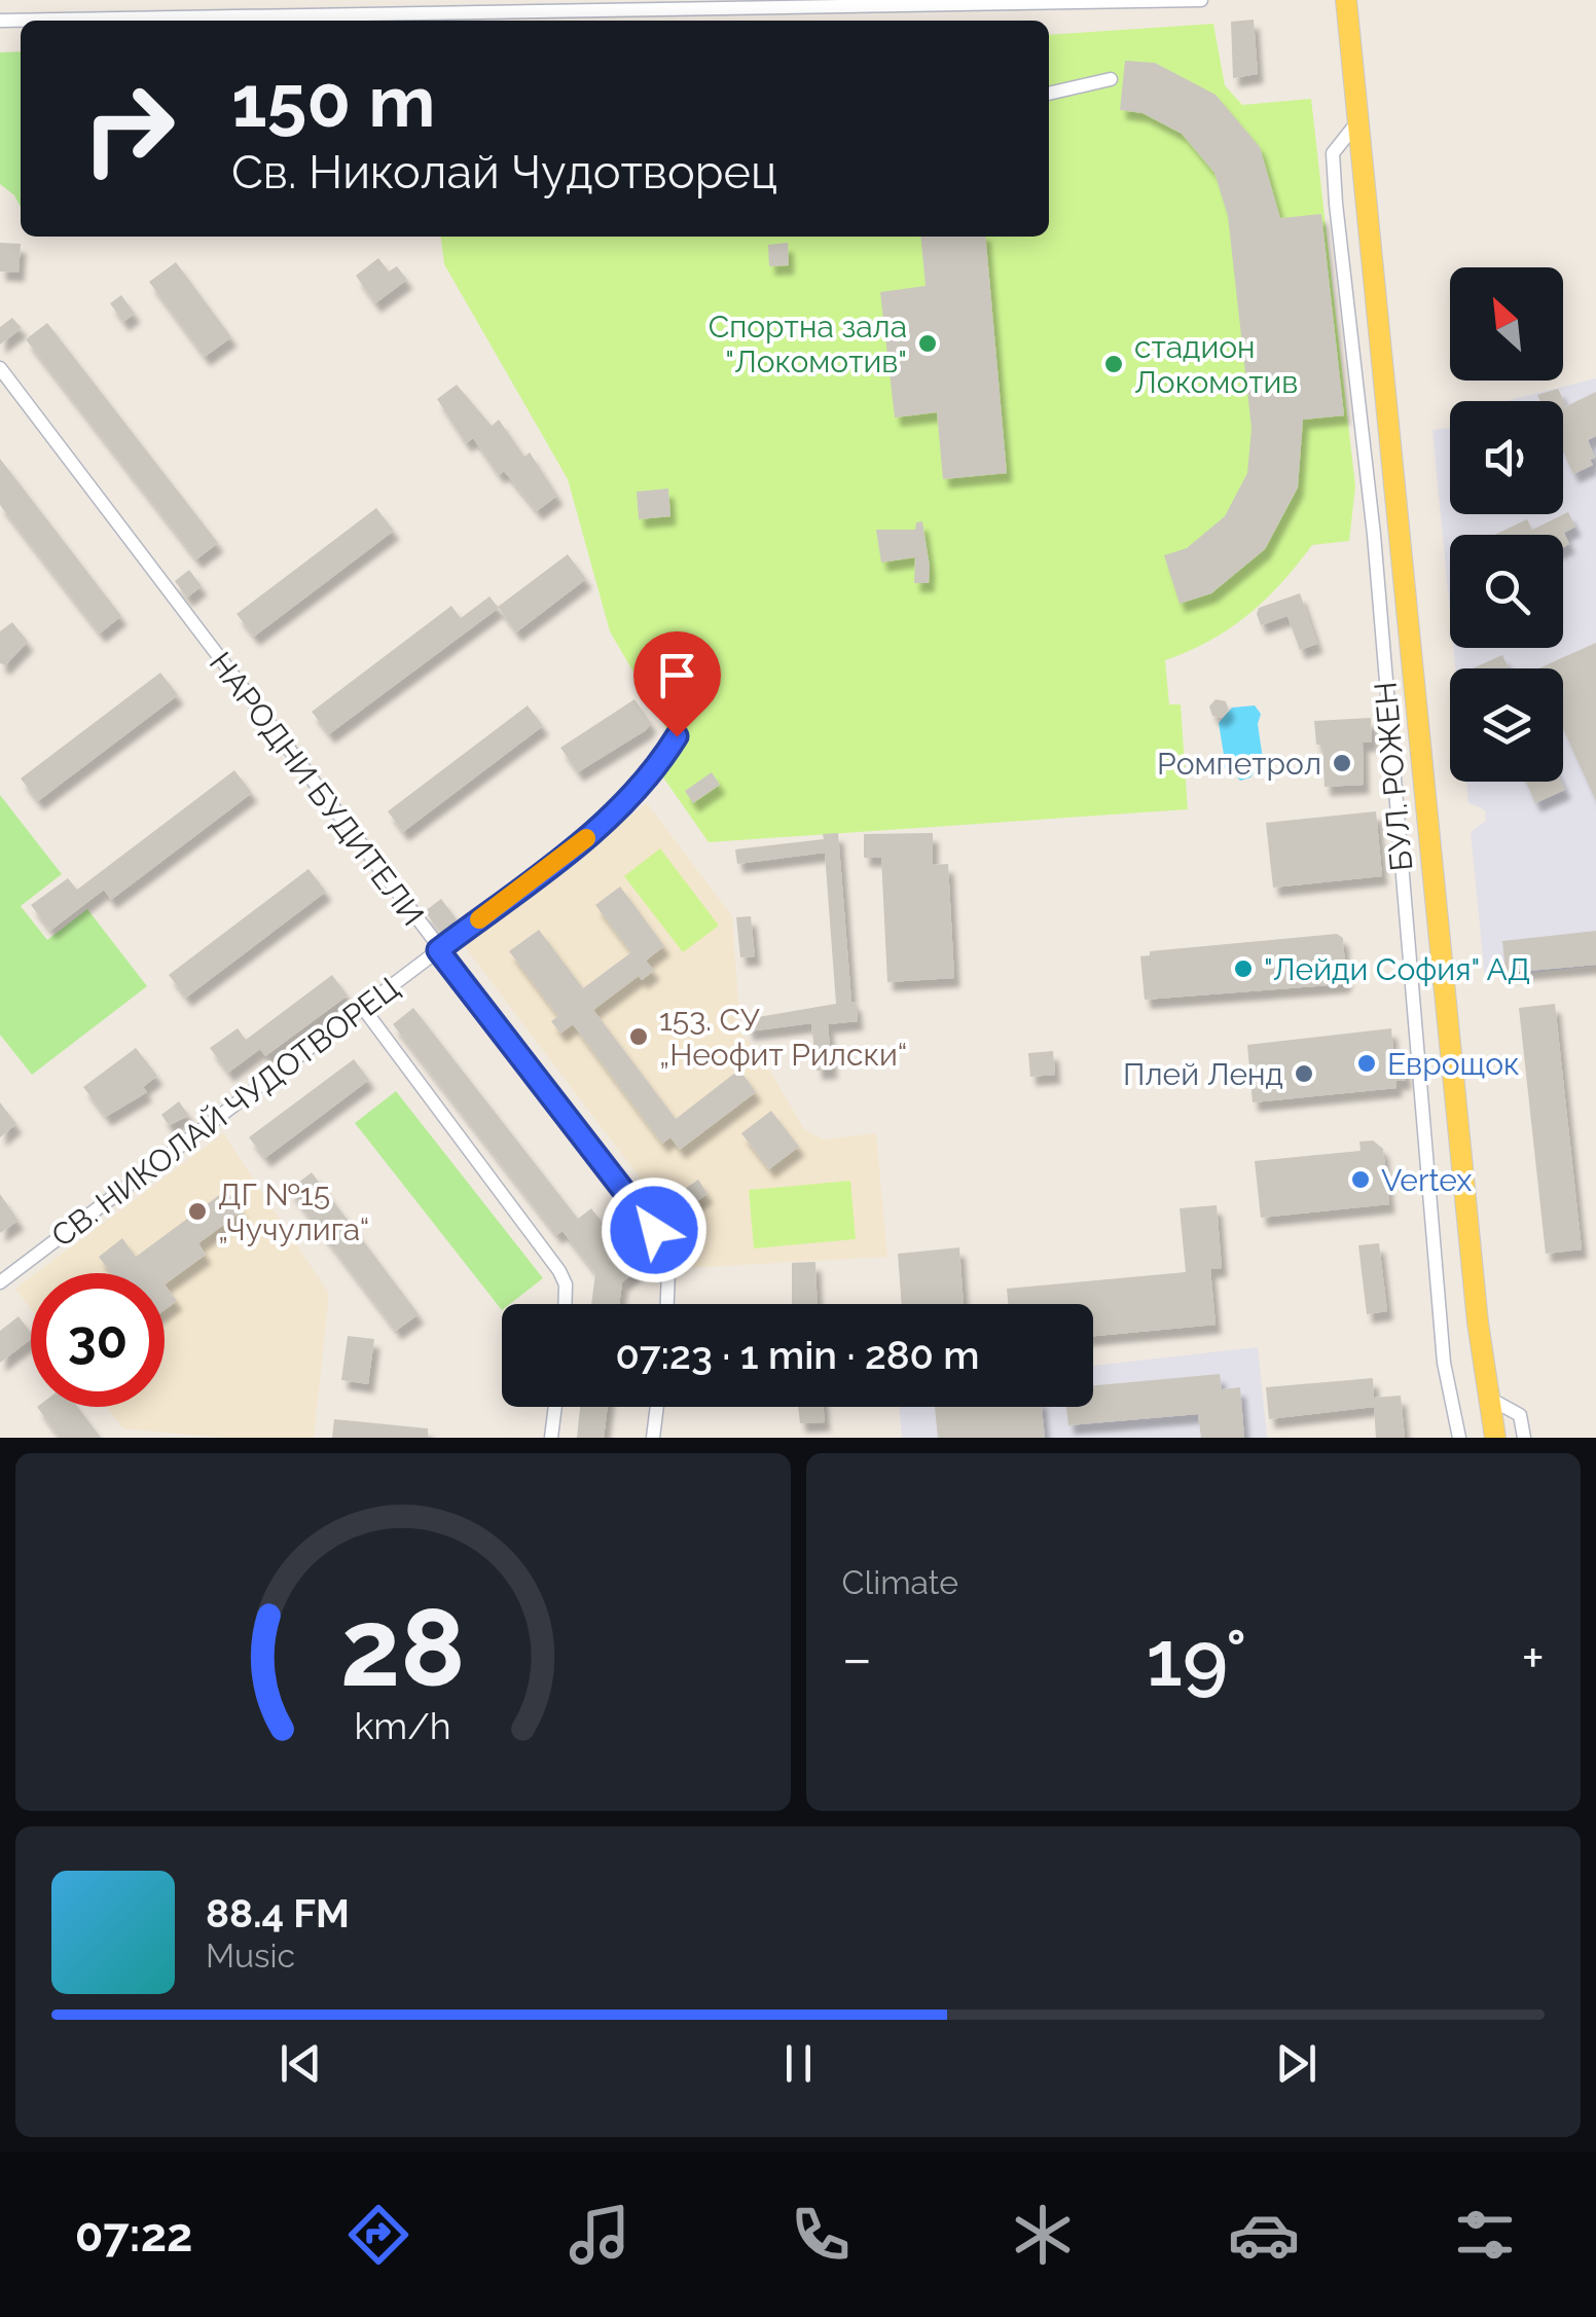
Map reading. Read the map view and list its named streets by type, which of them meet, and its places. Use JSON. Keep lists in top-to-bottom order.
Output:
{
  "streets": {
    "main road": ["БУЛ. РОЖЕН"],
    "street": ["НАРОДНИ БУДИТЕЛИ", "СВ. НИКОЛАЙ ЧУДОТВОРЕЦ"]
  },
  "crossings": [
    ["НАРОДНИ БУДИТЕЛИ", "СВ. НИКОЛАЙ ЧУДОТВОРЕЦ"]
  ],
  "places": [
    "Спортна зала \"Локомотив\"",
    "стадион Локомотив",
    "Ромпетрол",
    "\"Лейди София\" АД",
    "153. СУ „Неофит Рилски“",
    "Еврощок",
    "Плей Ленд",
    "Vertex",
    "ДГ №15 „Чучулига“"
  ],
  "north": "top left",
  "page": {
    "turn": ["150 m", "Св. Николай Чудотворец"],
    "limit": "30",
    "trip": "07:23 · 1 min · 280 m",
    "tile": "Climate",
    "heat": ["−", "19°", "+"],
    "song": ["88.4 FM", "Music"],
    "tabs": "07:22",
    "gauge": ["28", "km/h"]
  }
}
